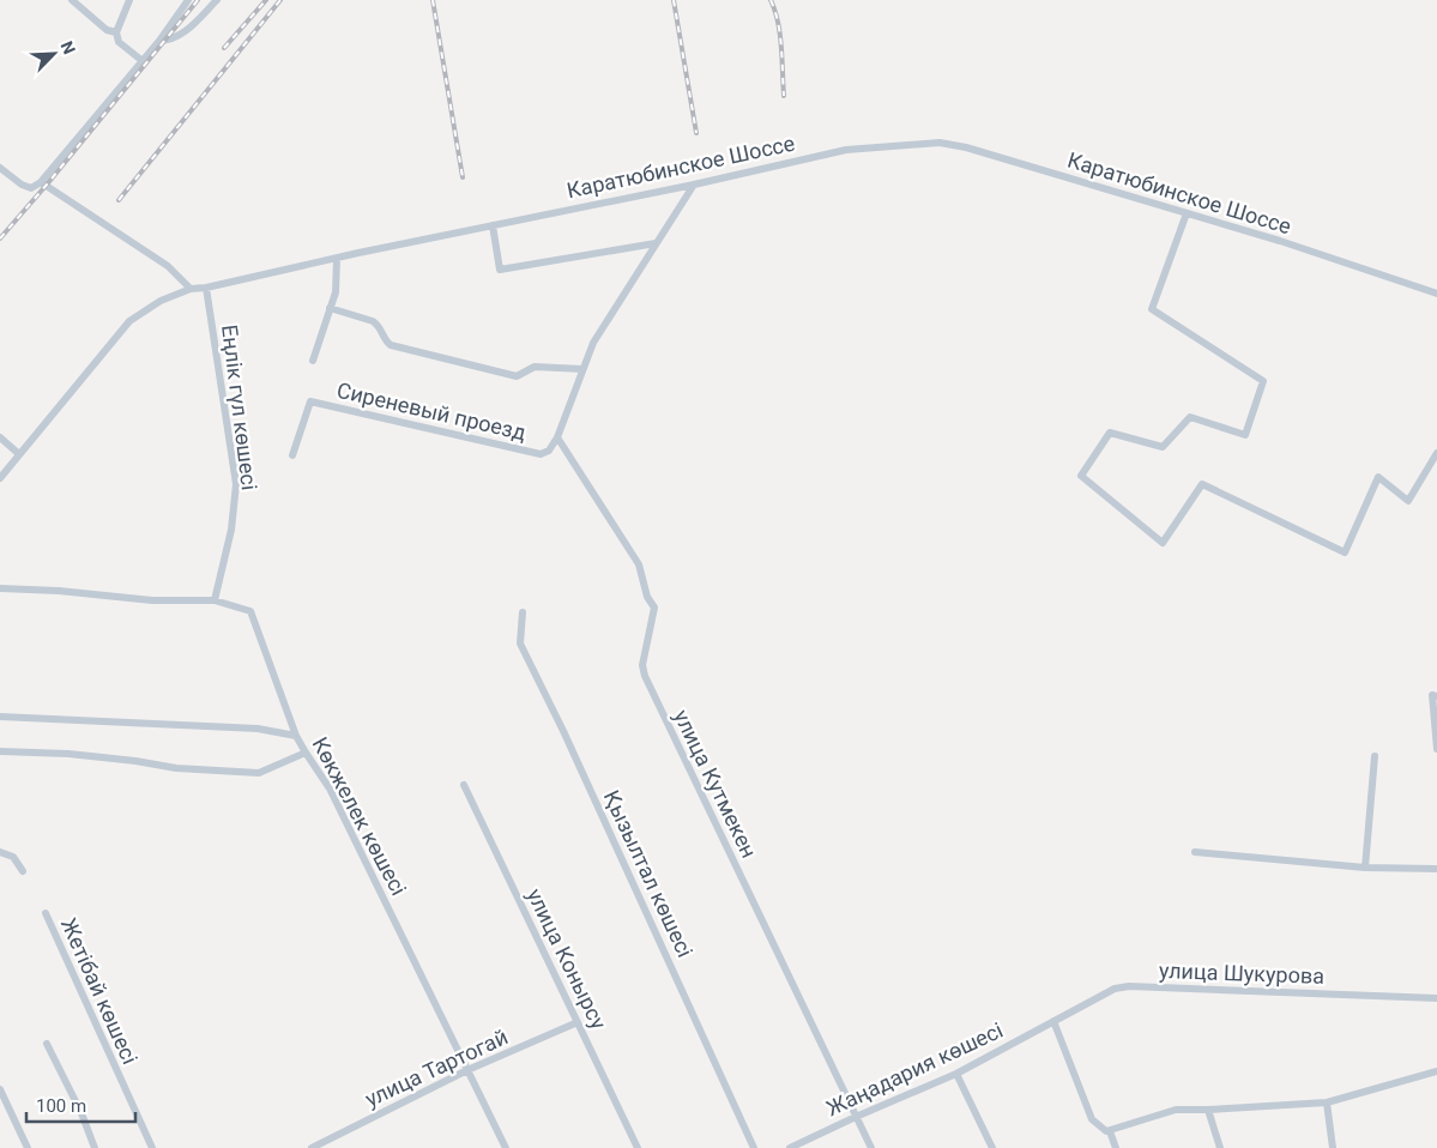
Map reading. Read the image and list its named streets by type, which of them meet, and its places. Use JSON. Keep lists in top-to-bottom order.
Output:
{
  "streets": {
    "street": [
      "Каратюбинское Шоссе",
      "Еңлік гүл көшесі",
      "Сиреневый проезд",
      "улица Кутмекен",
      "Көкжелек көшесі",
      "Қызылтал көшесі",
      "улица Конырсу",
      "улица Шукурова",
      "Жетібай көшесі",
      "улица Тартогай",
      "Жаңадария көшесі"
    ]
  },
  "crossings": [
    ["Каратюбинское Шоссе", "Еңлік гүл көшесі"],
    ["Сиреневый проезд", "улица Кутмекен"],
    ["улица Кутмекен", "Жаңадария көшесі"],
    ["Көкжелек көшесі", "улица Тартогай"],
    ["улица Конырсу", "улица Тартогай"],
    ["улица Шукурова", "Жаңадария көшесі"]
  ],
  "scale_bar": "100 m",
  "north": "top right"
}
